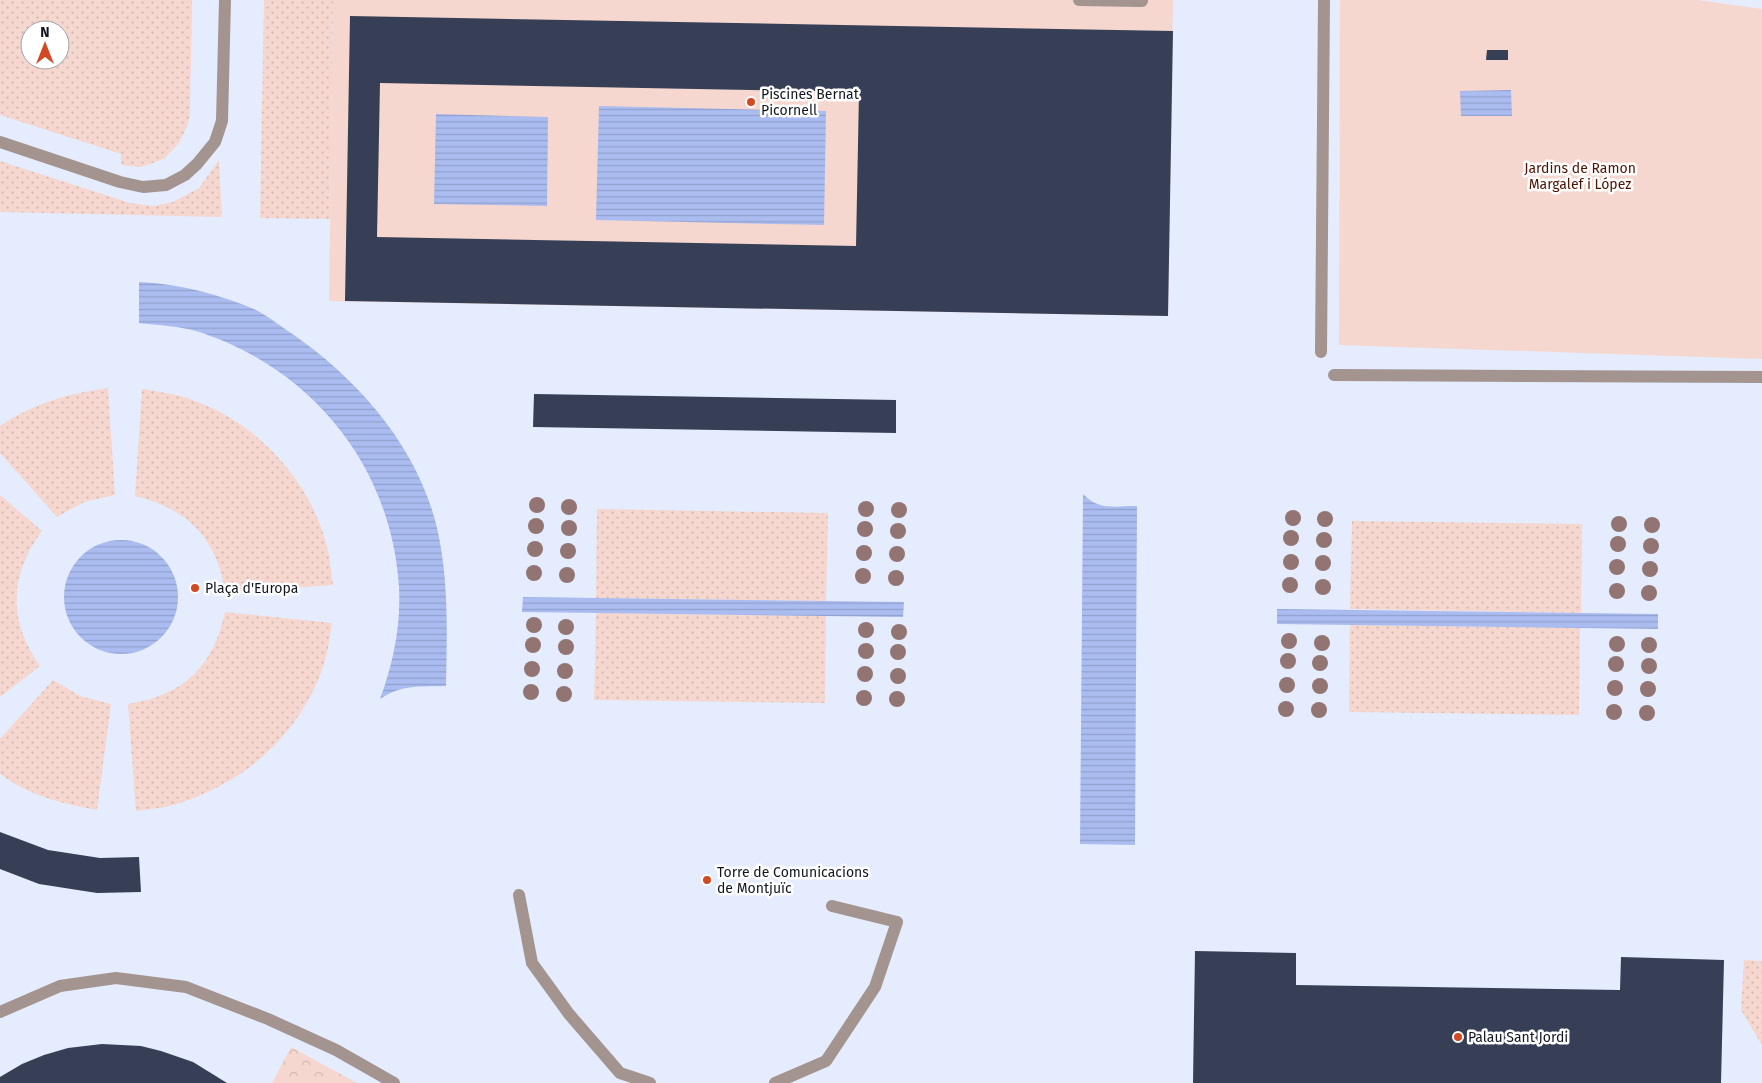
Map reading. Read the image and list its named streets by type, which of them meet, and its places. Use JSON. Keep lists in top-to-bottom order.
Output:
{
  "parks": ["Jardins de Ramon Margalef i López"],
  "places": [
    "Piscines Bernat Picornell",
    "Plaça d'Europa",
    "Torre de Comunicacions de Montjuïc",
    "Palau Sant Jordi"
  ],
  "north": "top"
}
